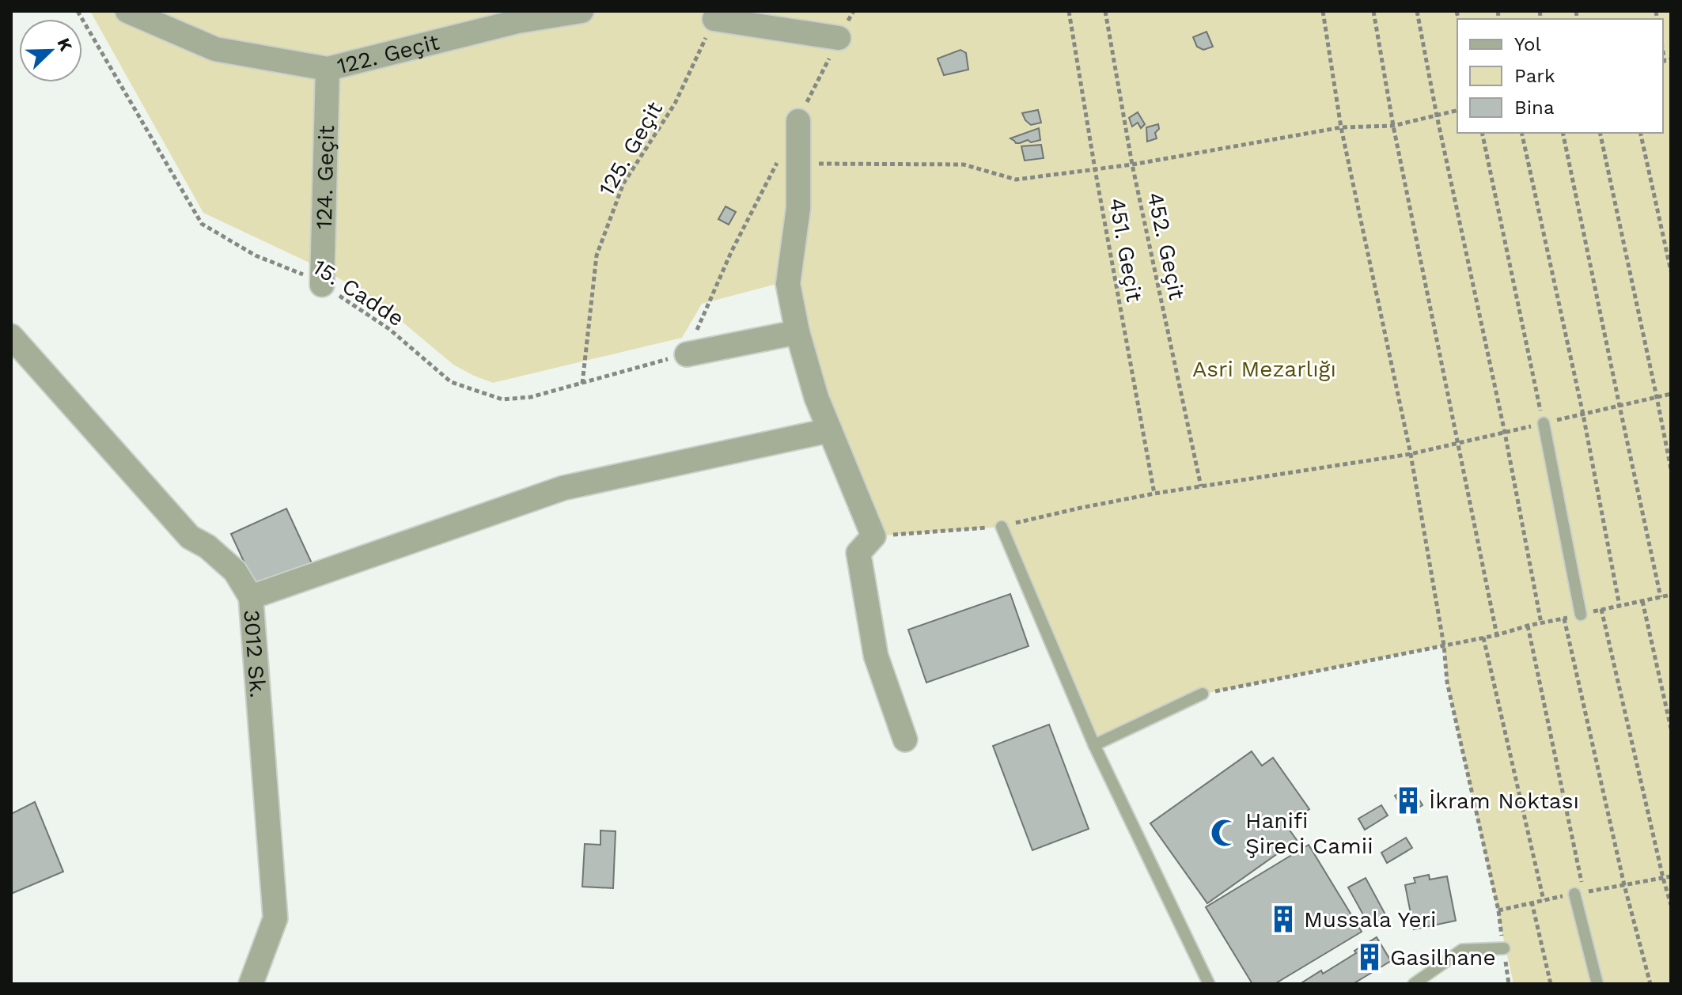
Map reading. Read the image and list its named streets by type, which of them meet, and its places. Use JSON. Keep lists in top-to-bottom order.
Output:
{
  "streets": {
    "street": ["122. Geçit", "124. Geçit", "3012 Sk."],
    "path": [
      "125. Geçit",
      "452. Geçit",
      "451. Geçit",
      "15. Cadde"
    ]
  },
  "crossings": [
    ["122. Geçit", "124. Geçit"],
    ["125. Geçit", "15. Cadde"],
    ["124. Geçit", "15. Cadde"]
  ],
  "parks": ["Asri Mezarlığı"],
  "places": {
    "building": ["İkram Noktası", "Mussala Yeri", "Gasilhane"],
    "mosque": ["Hanifi Şireci Camii"]
  },
  "legend": ["Yol", "Park", "Bina"],
  "north": "top right"
}
